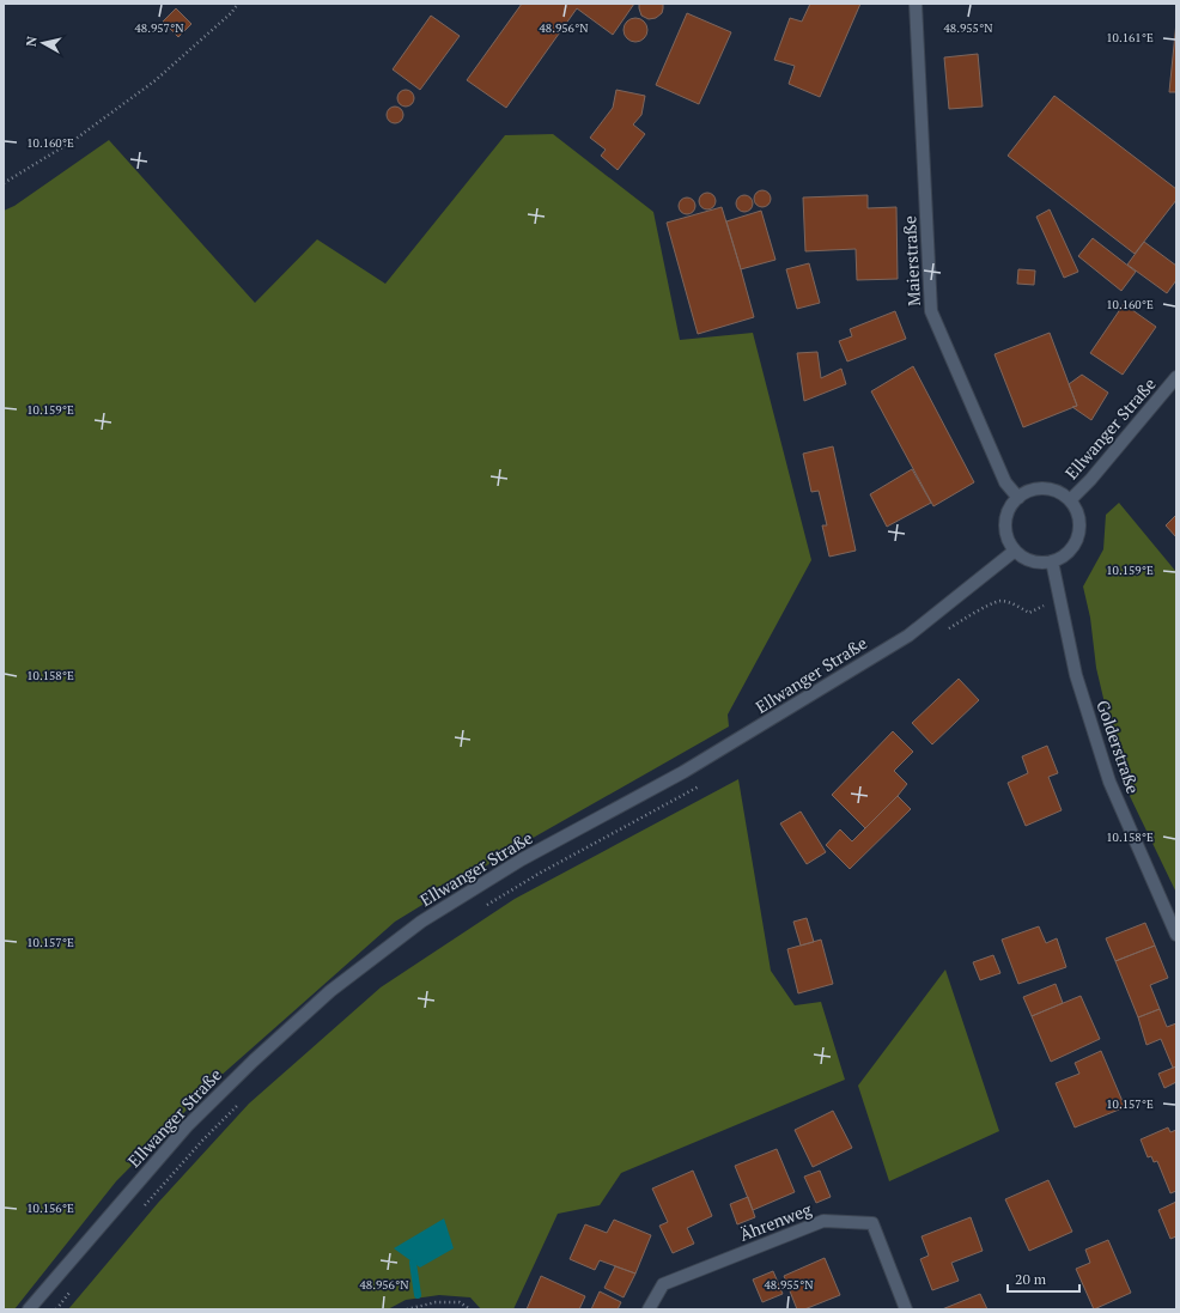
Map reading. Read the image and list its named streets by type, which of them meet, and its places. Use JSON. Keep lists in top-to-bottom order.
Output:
{
  "streets": {
    "street": [
      "Maierstraße",
      "Ellwanger Straße",
      "Golderstraße",
      "Ährenweg"
    ]
  },
  "crossings": [
    ["Maierstraße", "Ellwanger Straße"],
    ["Maierstraße", "Golderstraße"],
    ["Ellwanger Straße", "Golderstraße"]
  ],
  "scale_bar": "20 m",
  "north": "left",
  "coordinates": [
    "48.957°N",
    "48.956°N",
    "48.955°N",
    "10.161°E",
    "10.160°E",
    "10.159°E",
    "10.158°E",
    "10.157°E",
    "10.156°E"
  ]
}
